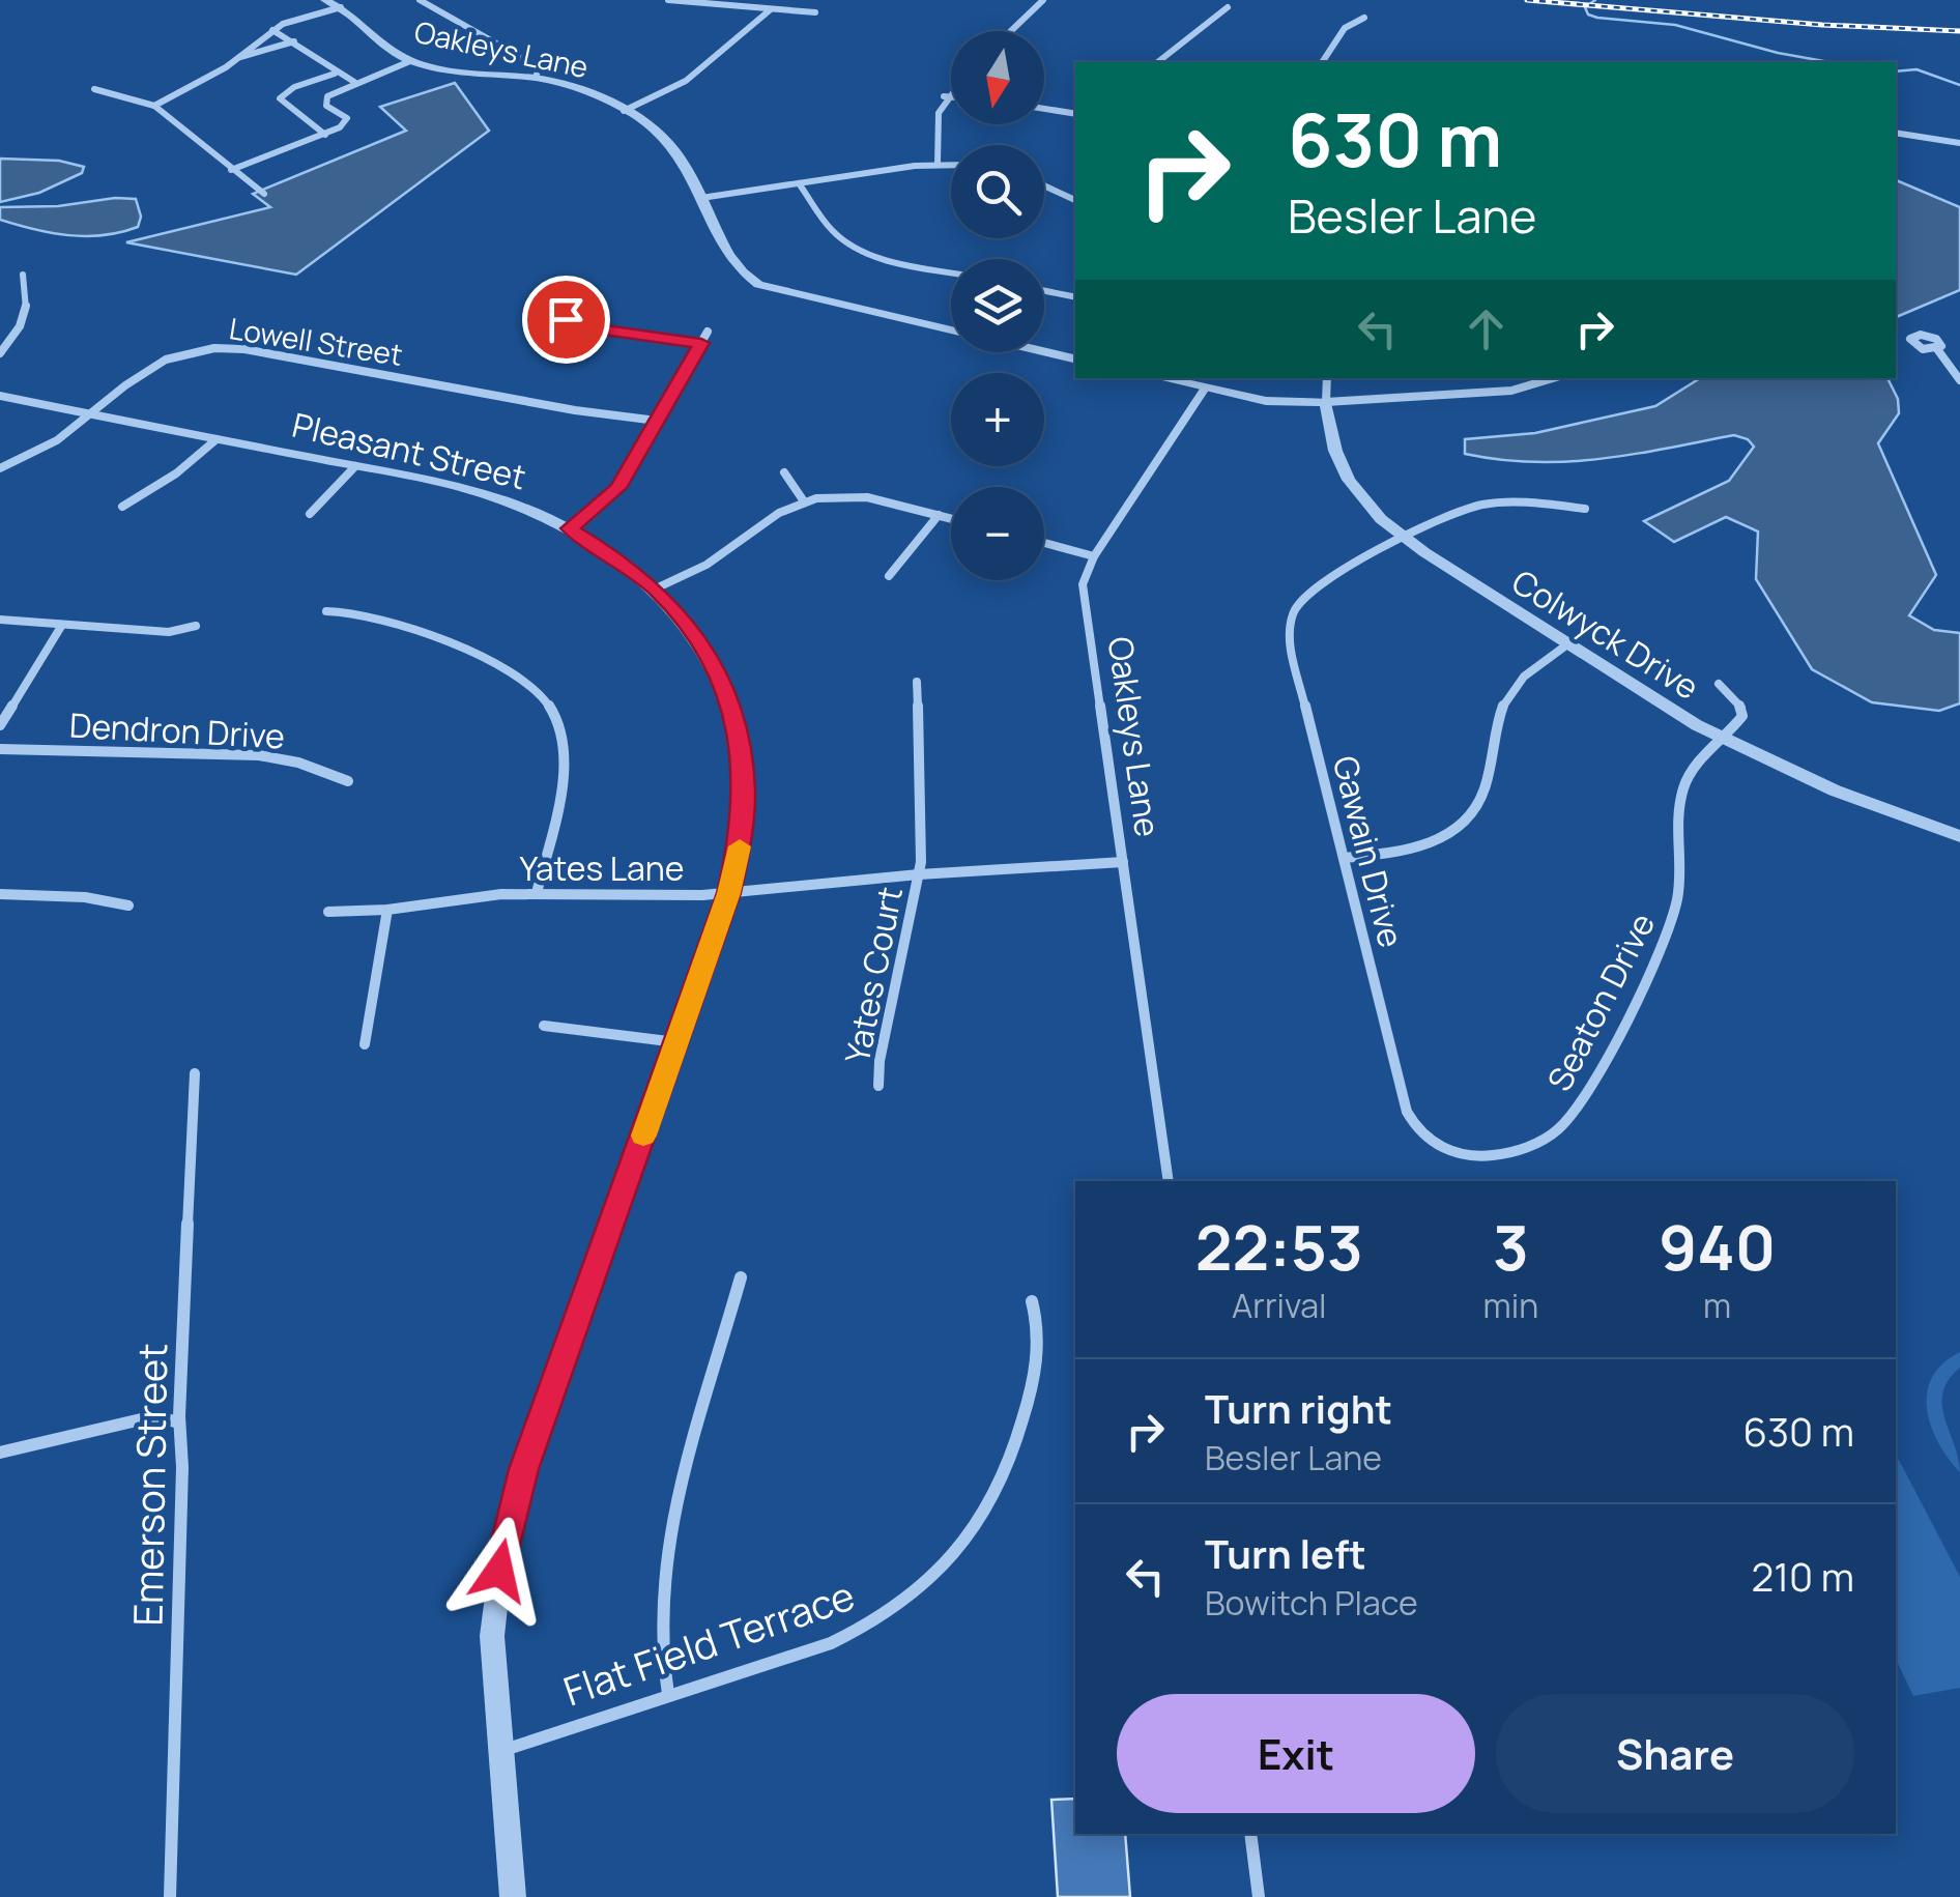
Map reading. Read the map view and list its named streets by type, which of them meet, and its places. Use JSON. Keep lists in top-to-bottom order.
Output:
{
  "streets": {
    "street": [
      "Oakleys Lane",
      "Lowell Street",
      "Pleasant Street",
      "Colwyck Drive",
      "Dendron Drive",
      "Gawain Drive",
      "Yates Lane",
      "Yates Court",
      "Seaton Drive",
      "Emerson Street",
      "Flat Field Terrace"
    ]
  },
  "crossings": [
    ["Oakleys Lane", "Yates Lane"],
    ["Lowell Street", "Pleasant Street"],
    ["Pleasant Street", "Yates Lane"],
    ["Pleasant Street", "Flat Field Terrace"],
    ["Colwyck Drive", "Gawain Drive"],
    ["Colwyck Drive", "Seaton Drive"],
    ["Gawain Drive", "Seaton Drive"],
    ["Yates Lane", "Yates Court"]
  ],
  "north": "bottom",
  "page": {
    "map_buttons": ["+", "−"],
    "turn": ["630 m", "Besler Lane"],
    "eta": [
      "22:53",
      "Arrival",
      "3",
      "min",
      "940",
      "m"
    ],
    "list": [
      {
        "name": "Turn right",
        "note": "Besler Lane",
        "value": "630 m"
      },
      {
        "name": "Turn left",
        "note": "Bowitch Place",
        "value": "210 m"
      }
    ],
    "buttons": ["Exit", "Share"]
  }
}
